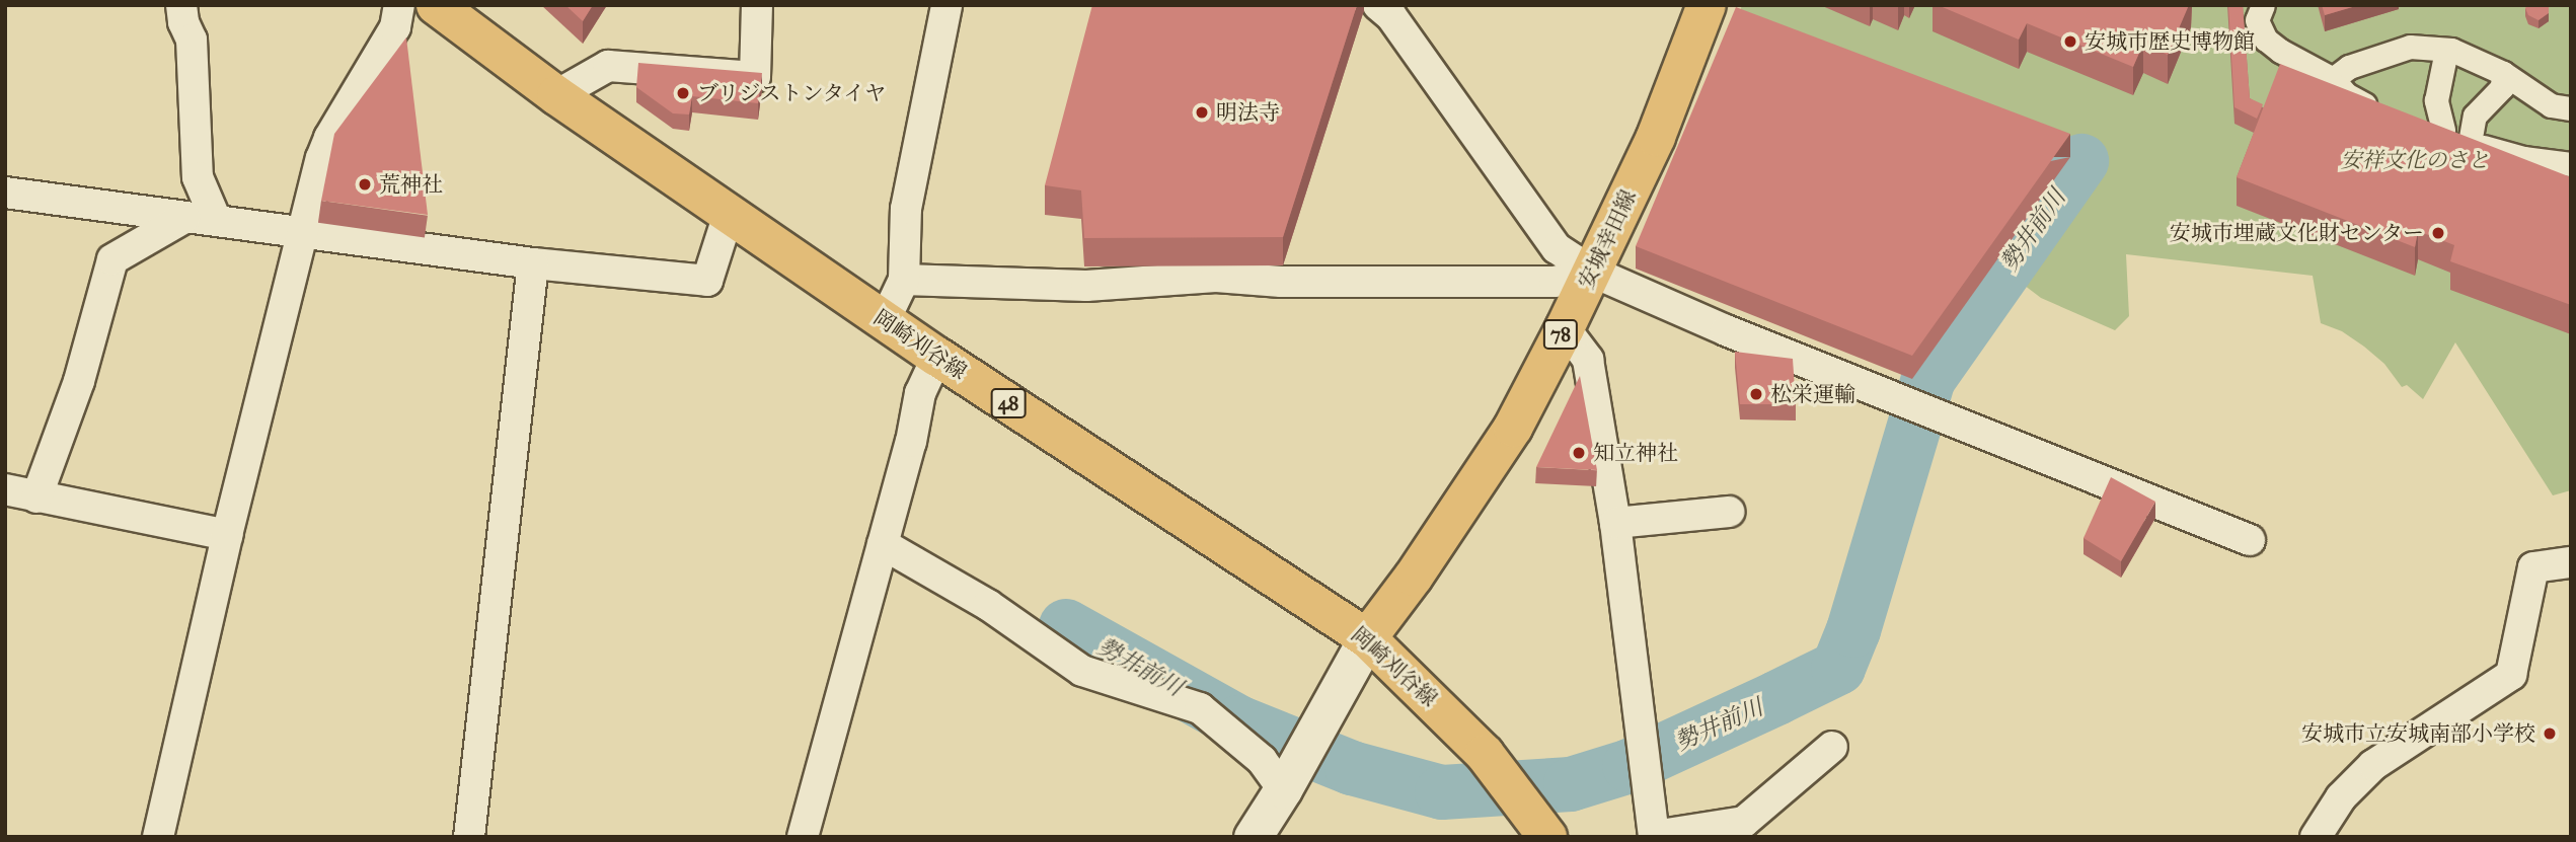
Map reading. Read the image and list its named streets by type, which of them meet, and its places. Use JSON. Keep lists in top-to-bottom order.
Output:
{
  "streets": {
    "main road": [
      "安城幸田線",
      "78",
      "岡崎刈谷線",
      "48"
    ]
  },
  "crossings": [
    ["安城幸田線", "岡崎刈谷線"]
  ],
  "water": ["勢井前川"],
  "parks": ["安祥文化のさと"],
  "places": [
    "安城市歴史博物館",
    "ブリジストンタイヤ",
    "明法寺",
    "荒神社",
    "安城市埋蔵文化財センター",
    "松栄運輸",
    "知立神社",
    "安城市立安城南部小学校"
  ]
}
